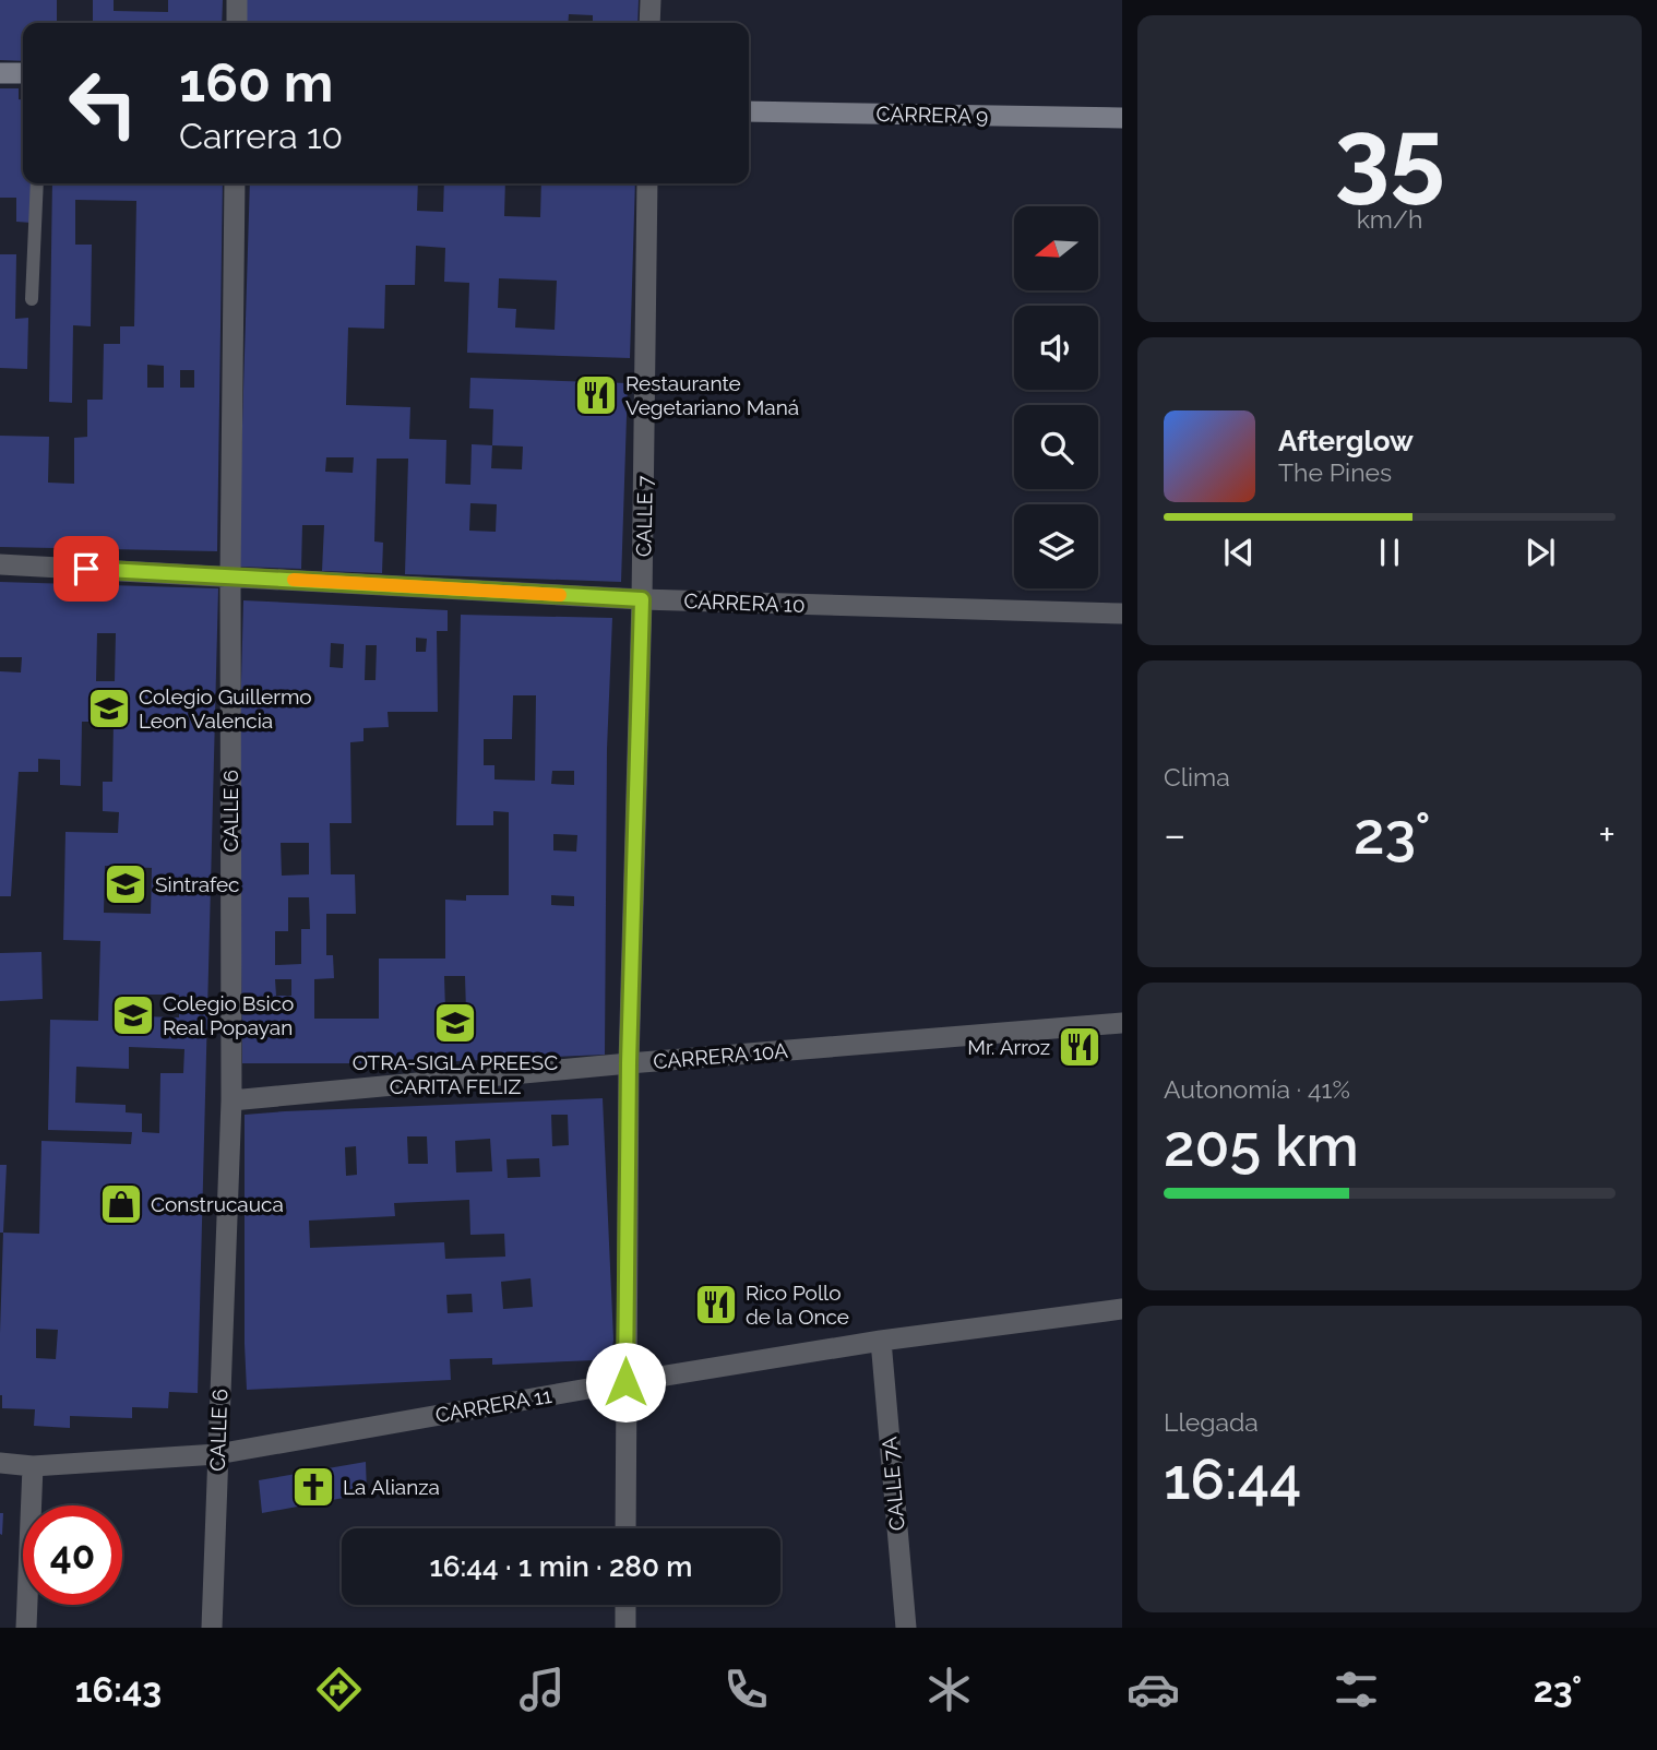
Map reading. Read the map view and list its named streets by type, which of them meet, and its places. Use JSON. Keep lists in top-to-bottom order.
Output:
{
  "streets": {
    "main road": ["CARRERA 9"],
    "street": [
      "CALLE 7",
      "CARRERA 10",
      "CALLE 6",
      "CARRERA 10A",
      "CARRERA 11",
      "CALLE 7A"
    ]
  },
  "crossings": [
    ["CALLE 7", "CARRERA 10"],
    ["CALLE 7", "CARRERA 10A"],
    ["CALLE 7", "CARRERA 11"],
    ["CARRERA 10", "CALLE 6"],
    ["CALLE 6", "CARRERA 10A"],
    ["CALLE 6", "CARRERA 11"],
    ["CARRERA 11", "CALLE 7A"]
  ],
  "places": {
    "restaurant": ["Restaurante Vegetariano Maná", "Mr. Arroz", "Rico Pollo de la Once"],
    "school or university": [
      "Colegio Guillermo Leon Valencia",
      "Sintrafec",
      "Colegio Bsico Real Popayan",
      "OTRA-SIGLA PREESC CARITA FELIZ"
    ],
    "shop": ["Construcauca"],
    "church": ["La Alianza"]
  },
  "north": "left",
  "page": {
    "tile": [
      ["35", "km/h"],
      "Clima",
      ["Autonomía · 41%", "205 km"],
      ["Llegada", "16:44"]
    ],
    "turn": ["160 m", "Carrera 10"],
    "song": ["Afterglow", "The Pines"],
    "heat": ["−", "23°", "+"],
    "limit": "40",
    "trip": "16:44 · 1 min · 280 m",
    "tabs": ["16:43", "23°"]
  }
}
